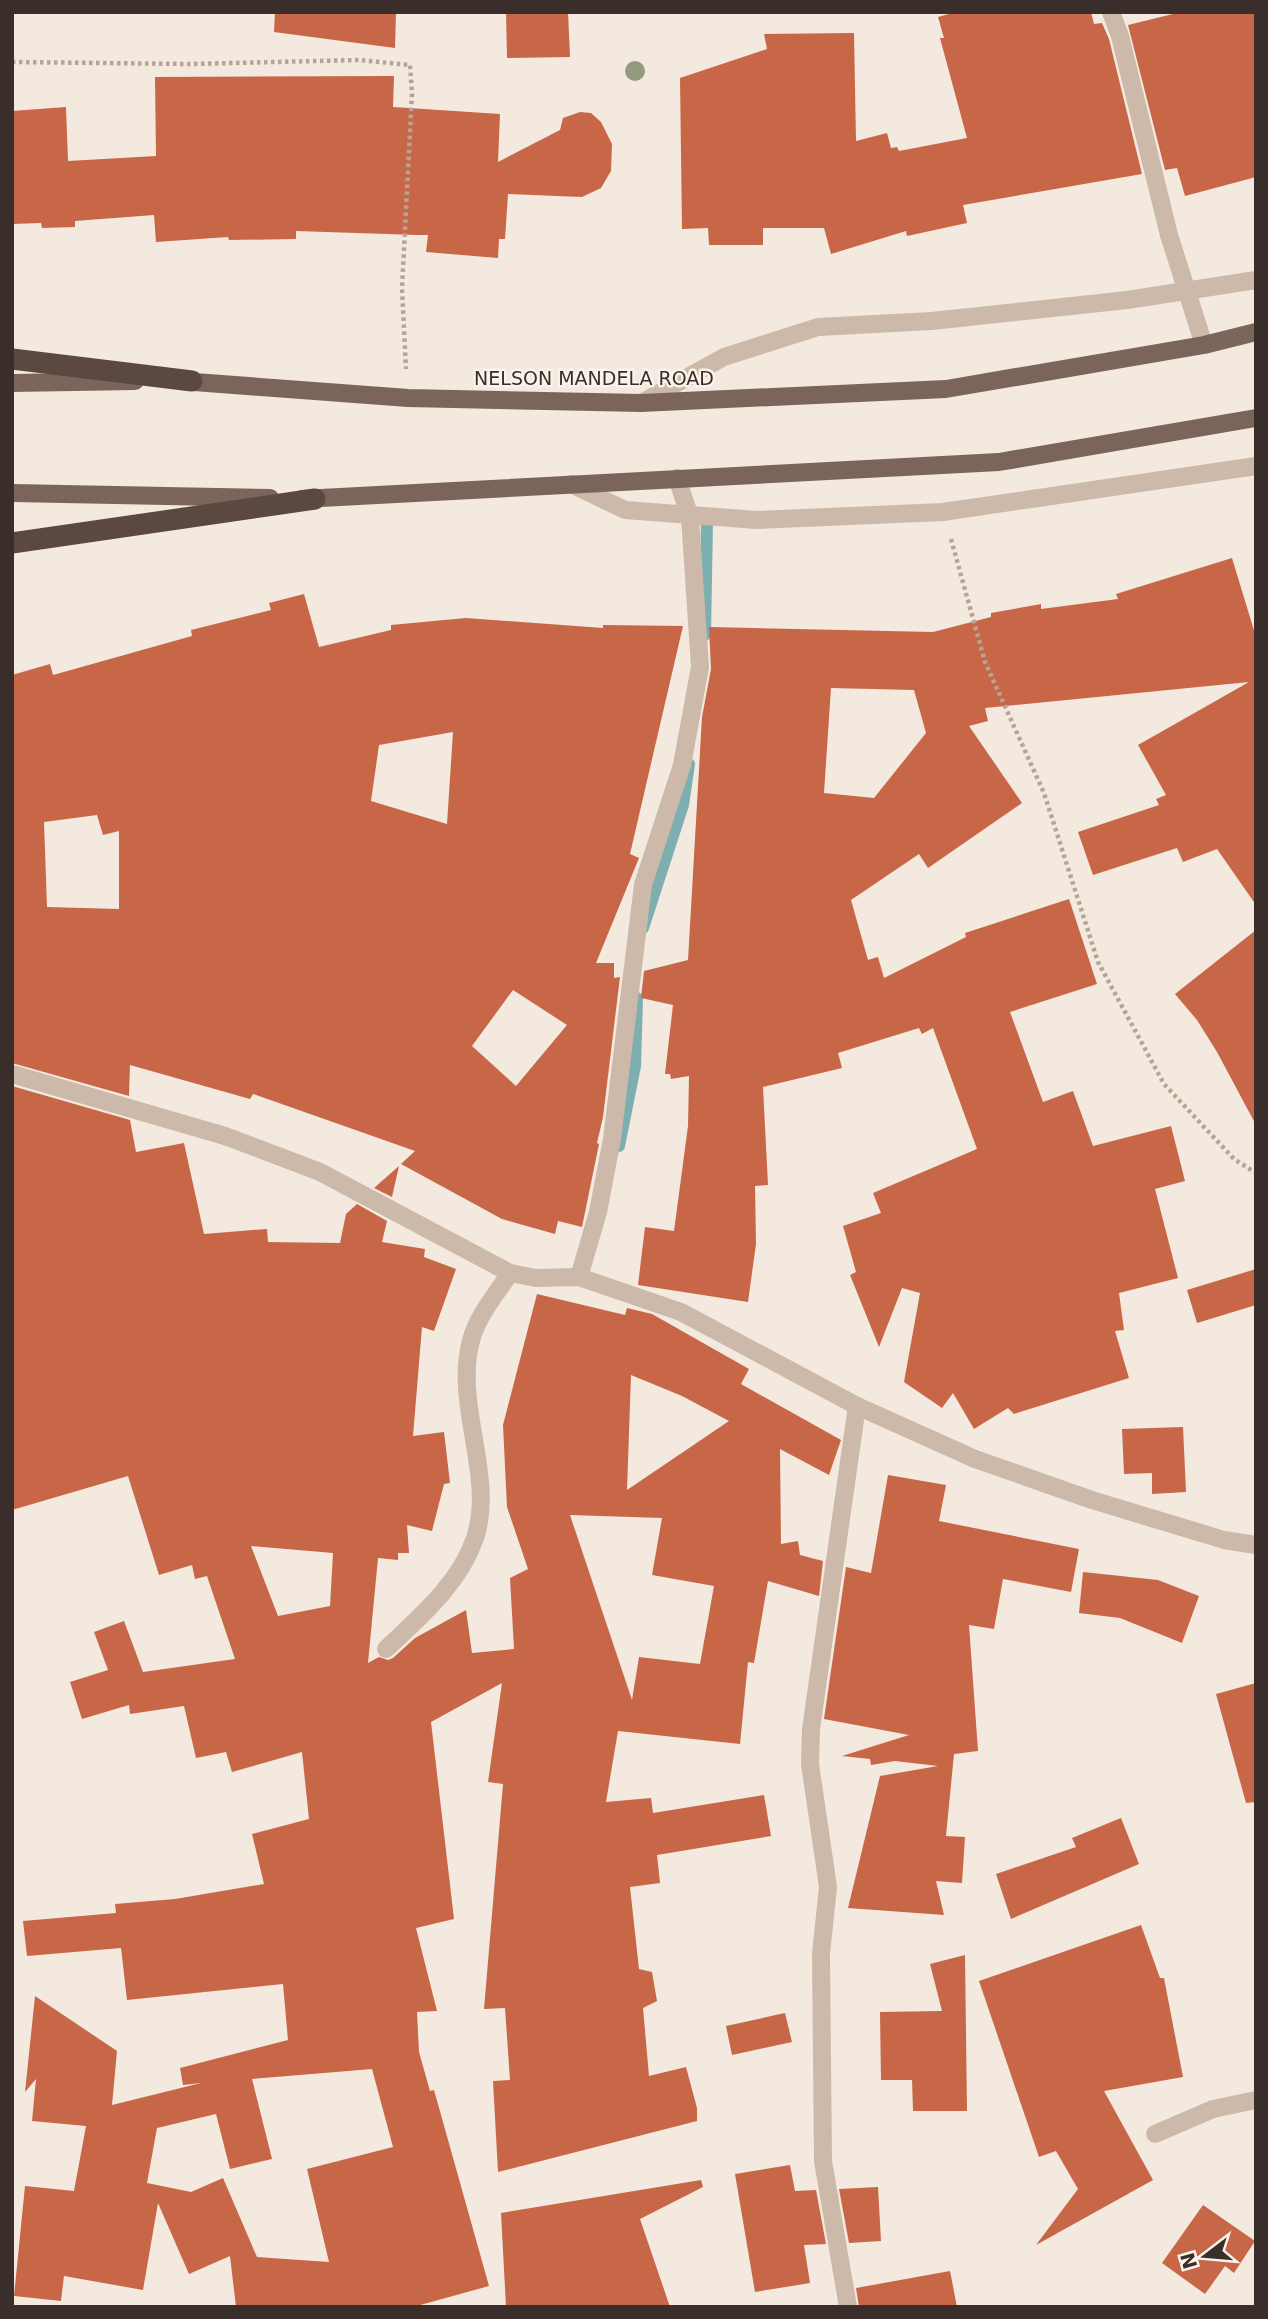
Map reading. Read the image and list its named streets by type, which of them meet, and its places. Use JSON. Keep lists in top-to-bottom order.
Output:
{
  "streets": {
    "main road": ["NELSON MANDELA ROAD"]
  },
  "north": "left"
}
